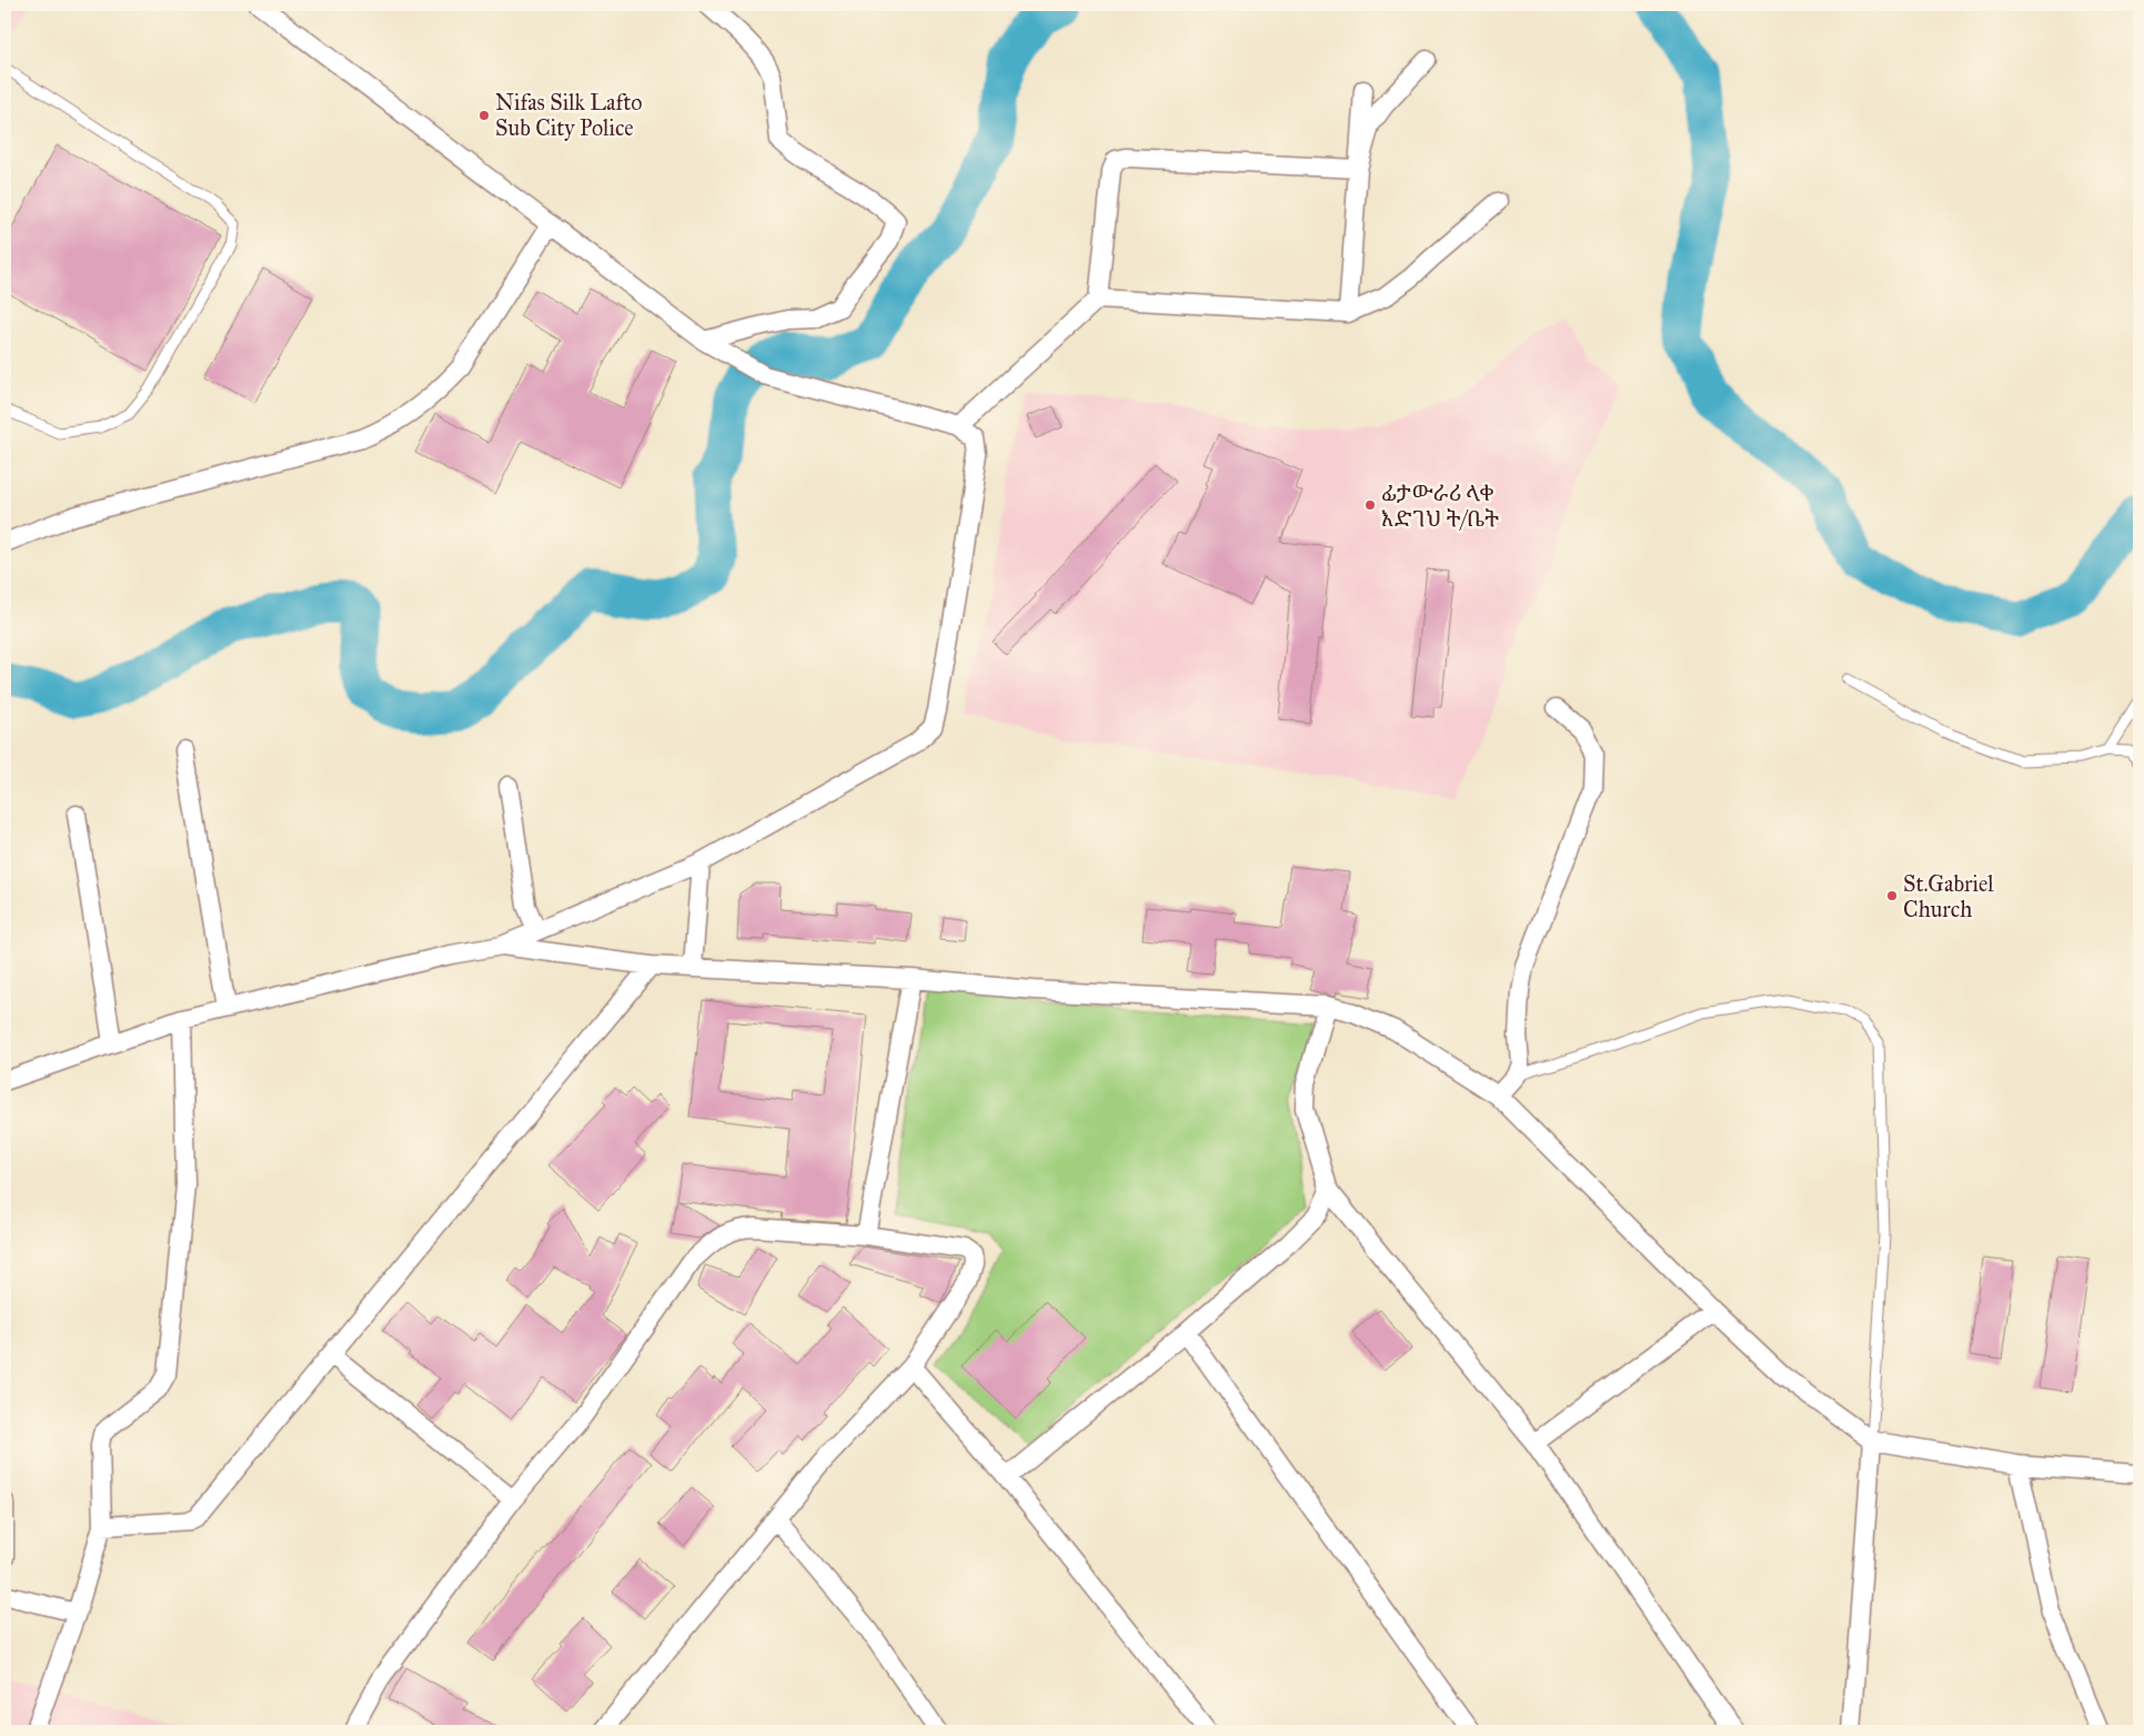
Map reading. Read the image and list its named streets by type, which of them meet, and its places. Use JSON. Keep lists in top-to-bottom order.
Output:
{
  "places": ["Nifas Silk Lafto Sub City Police", "ፊታውራሪ ላቀ እድገህ ት/ቤት", "St.Gabriel Church"]
}
